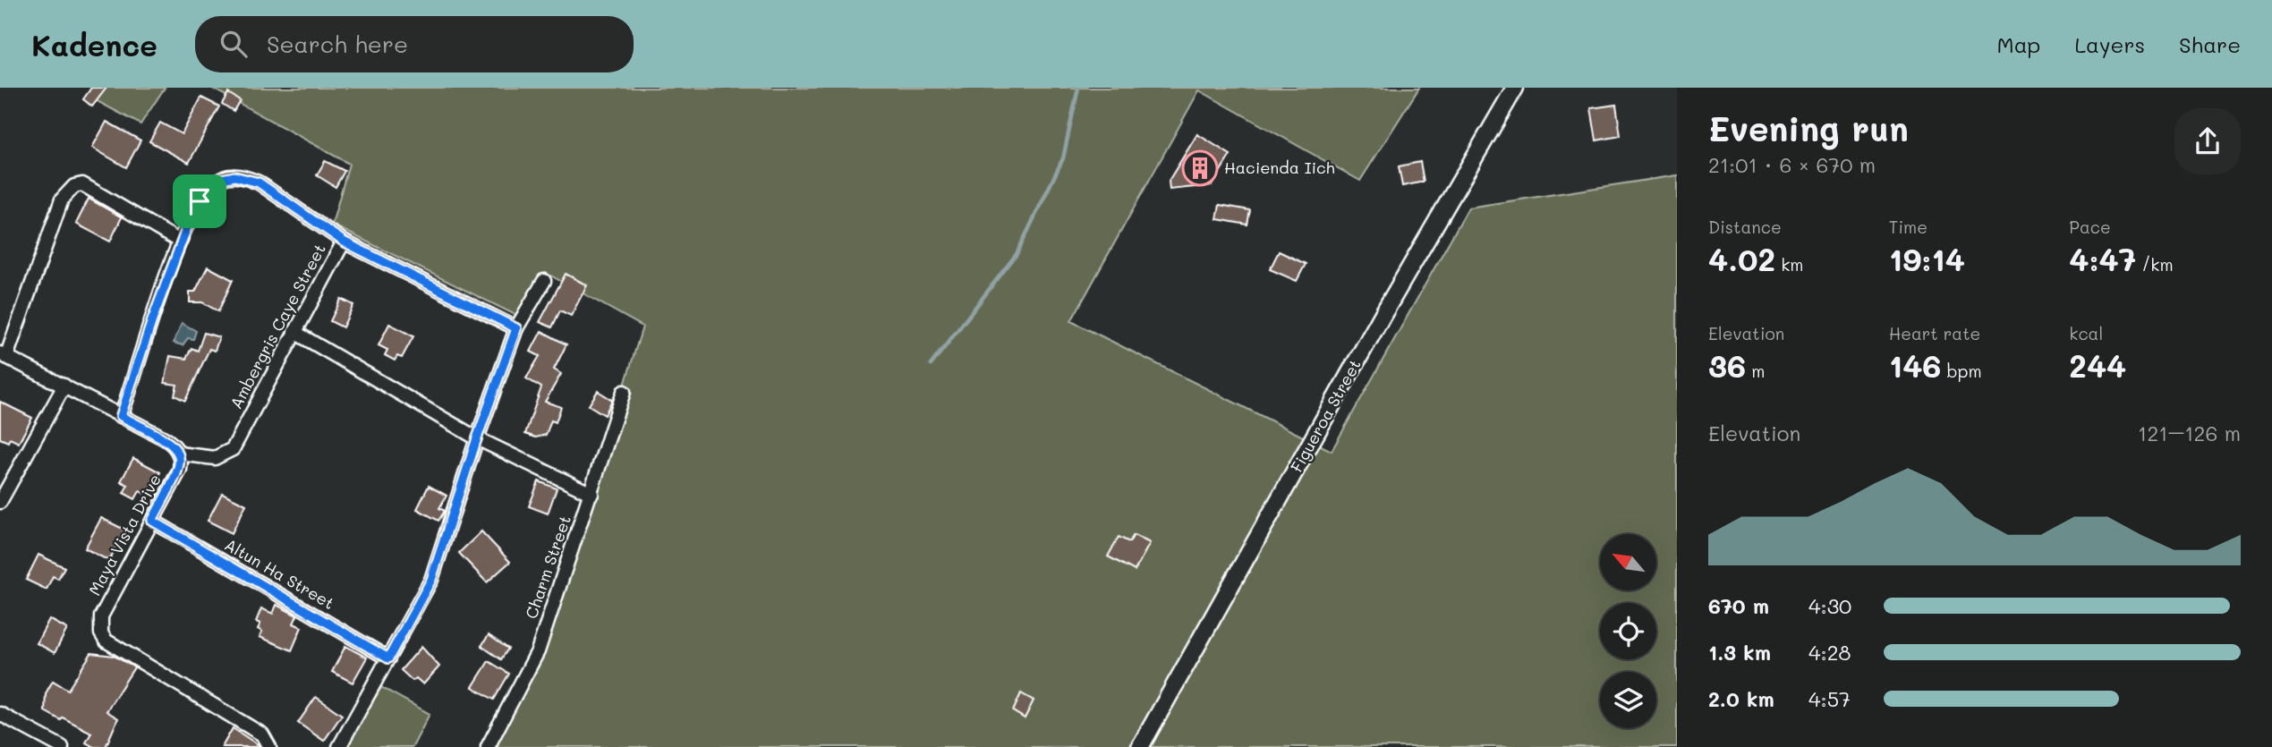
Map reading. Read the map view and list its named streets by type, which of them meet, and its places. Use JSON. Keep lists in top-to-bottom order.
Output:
{
  "streets": {
    "street": [
      "Ambergris Caye Street",
      "Figueroa Street",
      "Maya Vista Drive",
      "Charm Street",
      "Altun Ha Street"
    ]
  },
  "crossings": [
    ["Ambergris Caye Street", "Maya Vista Drive"],
    ["Maya Vista Drive", "Altun Ha Street"]
  ],
  "places": {
    "building": ["Hacienda Iich"]
  },
  "north": "top left",
  "page": {
    "header": "Kadence",
    "search": "Search here",
    "nav": ["Map", "Layers", "Share"],
    "heading": ["Evening run", "21:01 · 6 × 670 m"],
    "stats": [
      ["Distance", "4.02 km"],
      ["Time", "19:14"],
      ["Pace", "4:47 /km"],
      ["Elevation", "36 m"],
      ["Heart rate", "146 bpm"],
      ["kcal", "244"]
    ],
    "chart": ["Elevation", "121–126 m"],
    "list": [
      {
        "name": "670 m",
        "note": "4:30"
      },
      {
        "name": "1.3 km",
        "note": "4:28"
      },
      {
        "name": "2.0 km",
        "note": "4:57"
      }
    ]
  }
}
